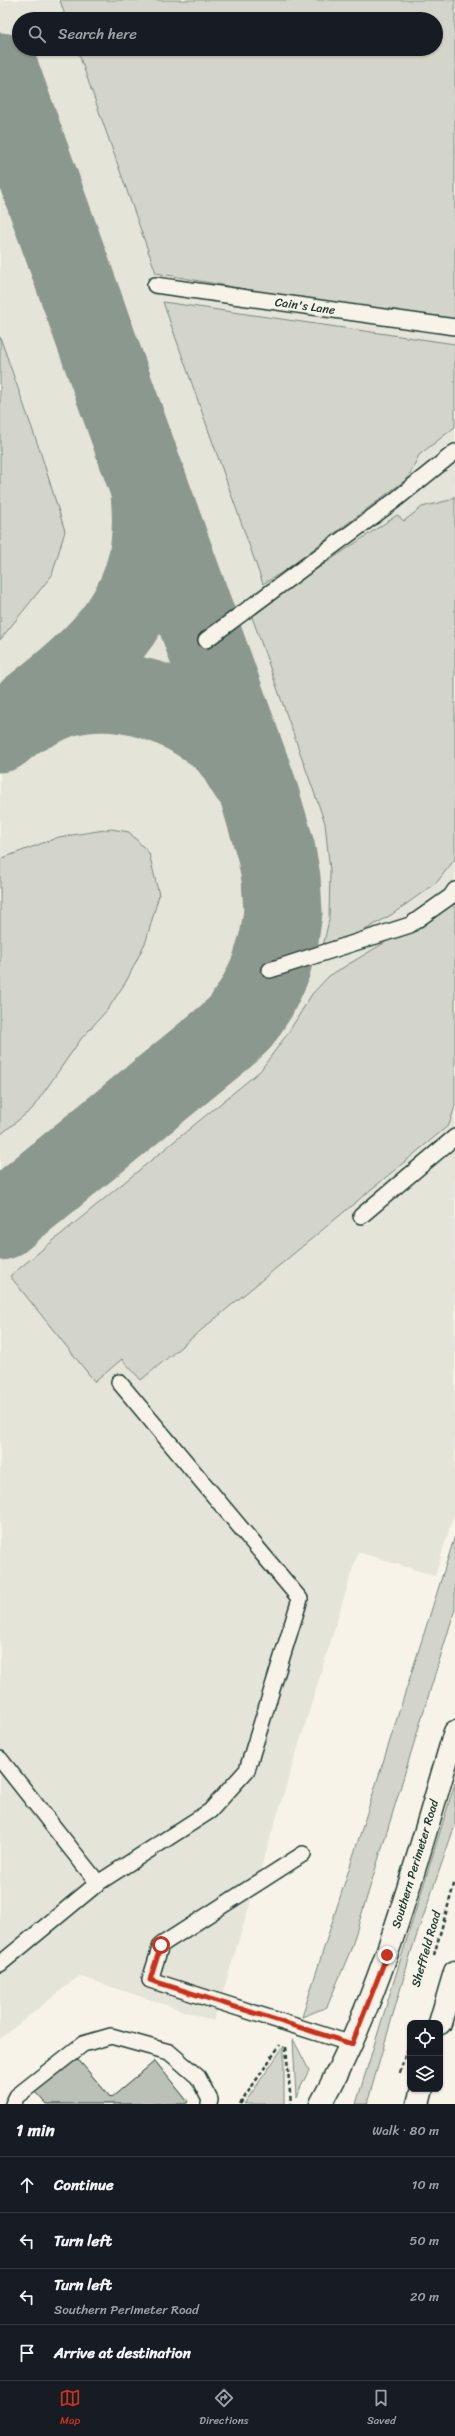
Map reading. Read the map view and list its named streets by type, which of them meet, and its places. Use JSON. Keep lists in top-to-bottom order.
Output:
{
  "streets": {
    "main road": ["Southern Perimeter Road"],
    "lane": ["Cain's Lane"],
    "path": ["Sheffield Road"]
  },
  "page": {
    "search": "Search here",
    "heading": ["1 min", "Walk · 80 m"],
    "list": [
      ["Continue", "10 m"],
      ["Turn left", "50 m"],
      ["Turn left", "Southern Perimeter Road", "20 m"],
      "Arrive at destination"
    ],
    "nav": ["Map", "Directions", "Saved"]
  }
}
